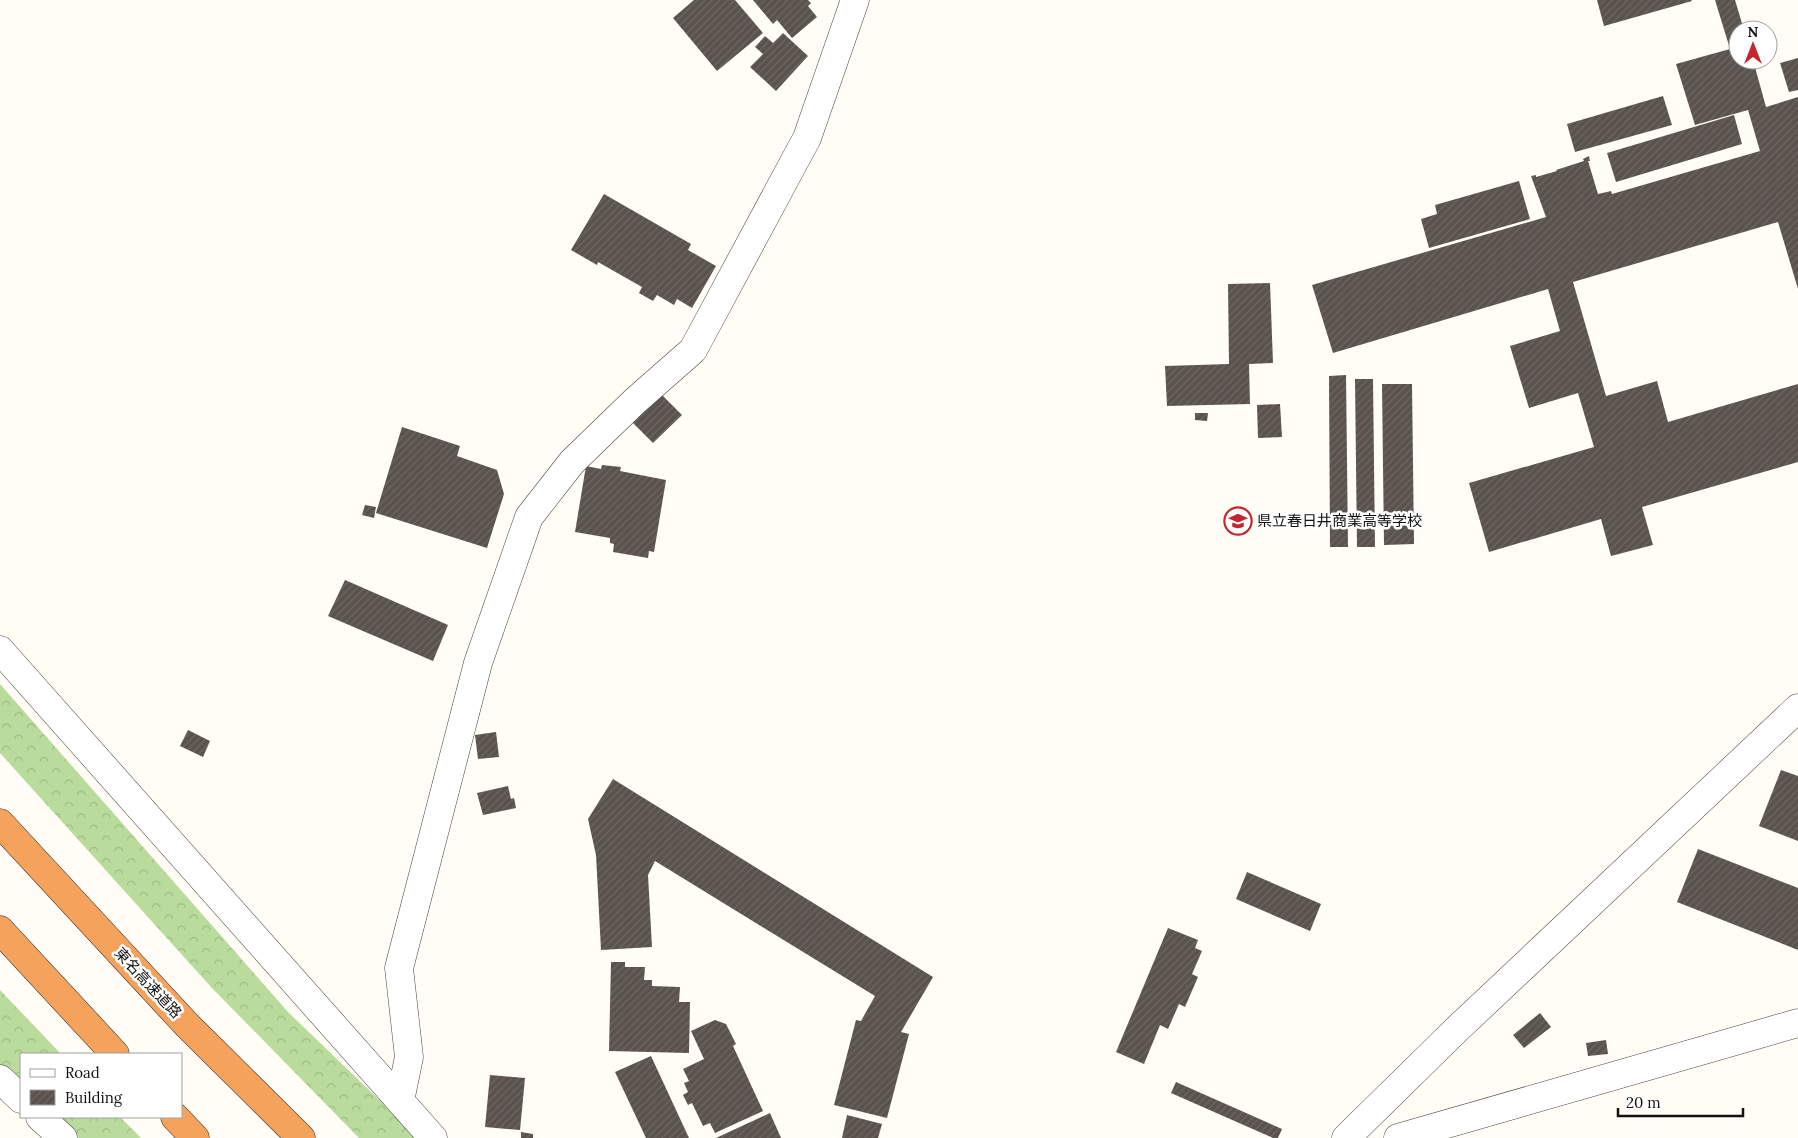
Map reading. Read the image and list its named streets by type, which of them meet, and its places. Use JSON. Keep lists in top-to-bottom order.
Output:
{
  "streets": {
    "highway": ["東名高速道路"]
  },
  "places": {
    "school or university": ["県立春日井商業高等学校"]
  },
  "legend": ["Road", "Building"],
  "scale_bar": "20 m",
  "north": "top"
}
